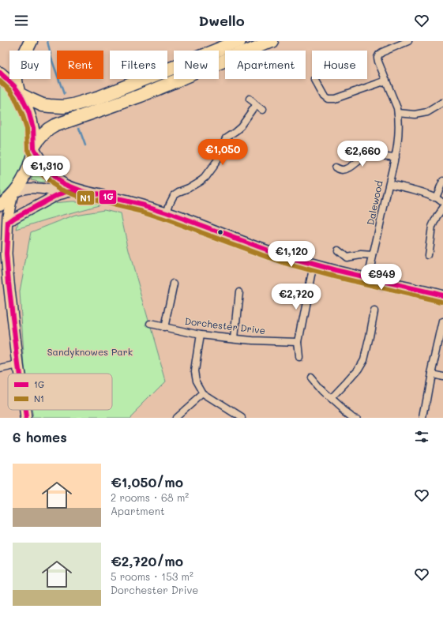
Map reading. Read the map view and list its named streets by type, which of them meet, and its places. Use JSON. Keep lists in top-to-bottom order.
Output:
{
  "streets": {
    "street": ["Dalewood", "Dorchester Drive"]
  },
  "parks": ["Sandyknowes Park"],
  "lines": ["transit line 1G", "transit line N1"],
  "legend": ["1G", "N1"],
  "page": {
    "header": "Dwello",
    "chip": [
      "Buy",
      "Rent",
      "Filters",
      "New",
      "Apartment",
      "House"
    ],
    "price": [
      "€1,050",
      "€2,660",
      "€1,310",
      "€1,120",
      "€949",
      "€2,720"
    ],
    "heading": "6 homes",
    "list": [
      {
        "name": "€1,050/mo",
        "note": "2 rooms · 68 m² · Apartment"
      },
      {
        "name": "€2,720/mo",
        "note": "5 rooms · 153 m² · Dorchester Drive"
      }
    ]
  }
}
